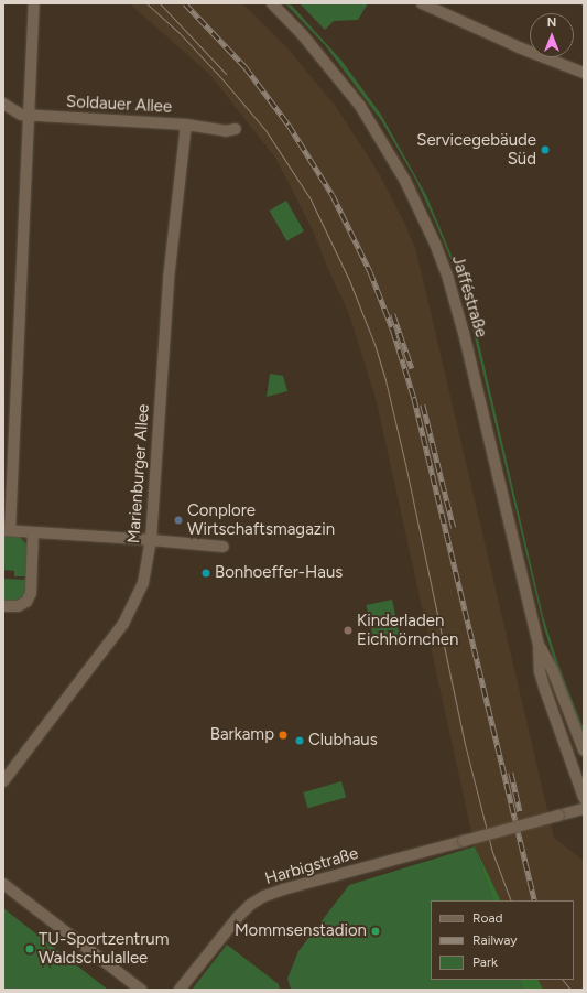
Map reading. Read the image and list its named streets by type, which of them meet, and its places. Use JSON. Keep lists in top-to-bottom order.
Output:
{
  "streets": {
    "street": [
      "Soldauer Allee",
      "Jafféstraße",
      "Marienburger Allee",
      "Harbigstraße"
    ]
  },
  "crossings": [
    ["Soldauer Allee", "Marienburger Allee"]
  ],
  "places": [
    "Servicegebäude Süd",
    "Conplore Wirtschaftsmagazin",
    "Bonhoeffer-Haus",
    "Kinderladen Eichhörnchen",
    "Barkamp",
    "Clubhaus",
    "Mommsenstadion",
    "TU-Sportzentrum Waldschulallee"
  ],
  "legend": ["Road", "Railway", "Park"],
  "north": "top"
}
